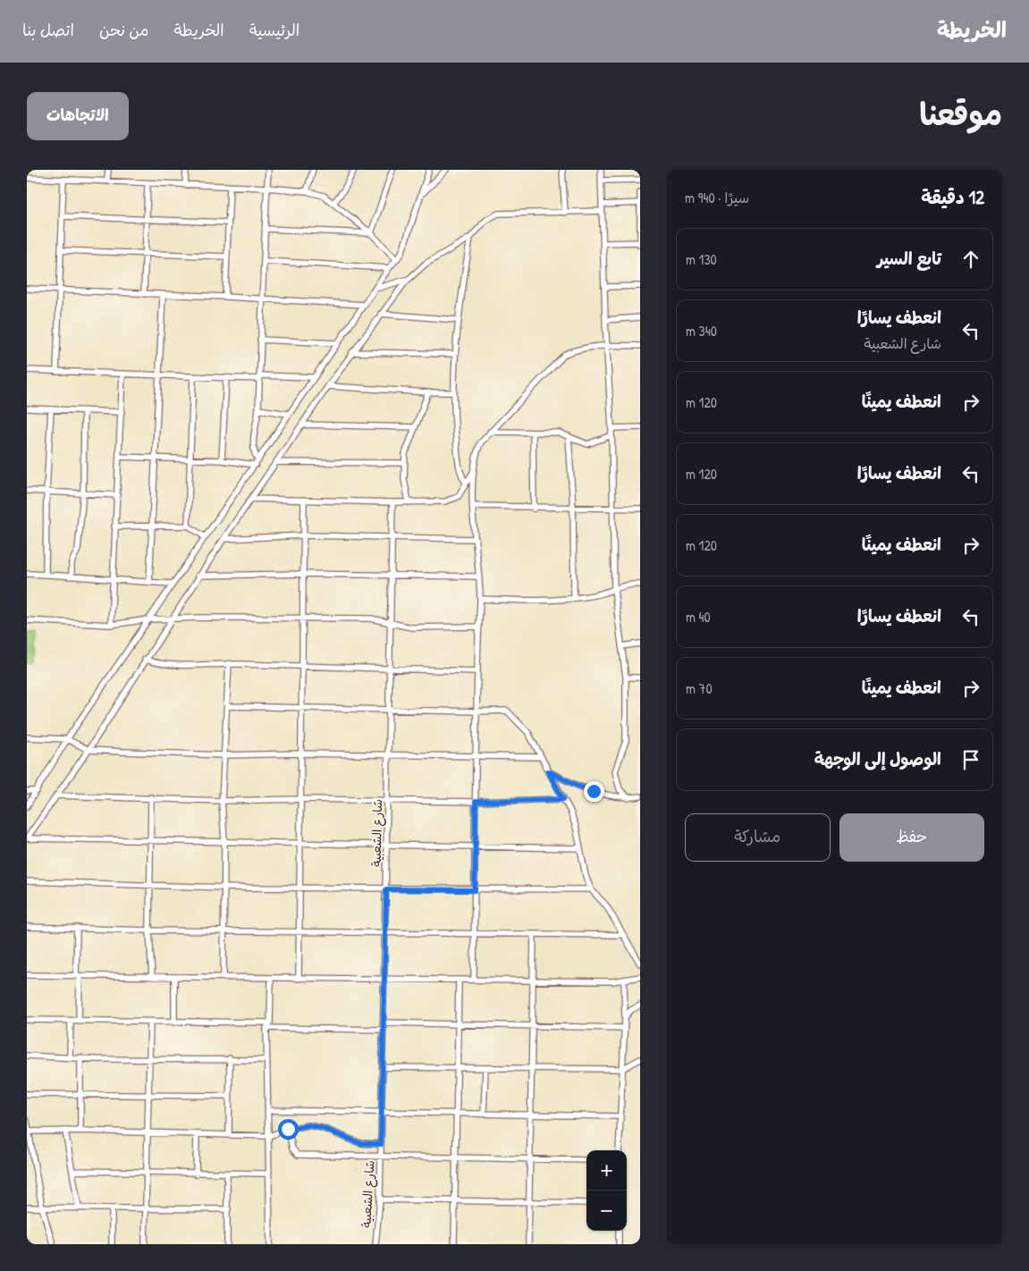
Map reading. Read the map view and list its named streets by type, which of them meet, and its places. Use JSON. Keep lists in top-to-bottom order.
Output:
{
  "streets": {
    "street": ["شارع الشعبية"]
  },
  "page": {
    "header": "الخريطة",
    "nav": [
      "الرئيسية",
      "الخريطة",
      "من نحن",
      "اتصل بنا"
    ],
    "title": "موقعنا",
    "buttons": [
      "الاتجاهات",
      ["حفظ", "مشاركة"]
    ],
    "heading": ["12 دقيقة", "سيرًا · 940 m"],
    "list": [
      ["تابع السير", "130 m"],
      ["انعطف يسارًا", "شارع الشعبية", "340 m"],
      ["انعطف يمينًا", "120 m"],
      ["انعطف يسارًا", "120 m"],
      ["انعطف يمينًا", "120 m"],
      ["انعطف يسارًا", "40 m"],
      ["انعطف يمينًا", "70 m"],
      "الوصول إلى الوجهة"
    ],
    "map_buttons": ["+", "−"]
  }
}
